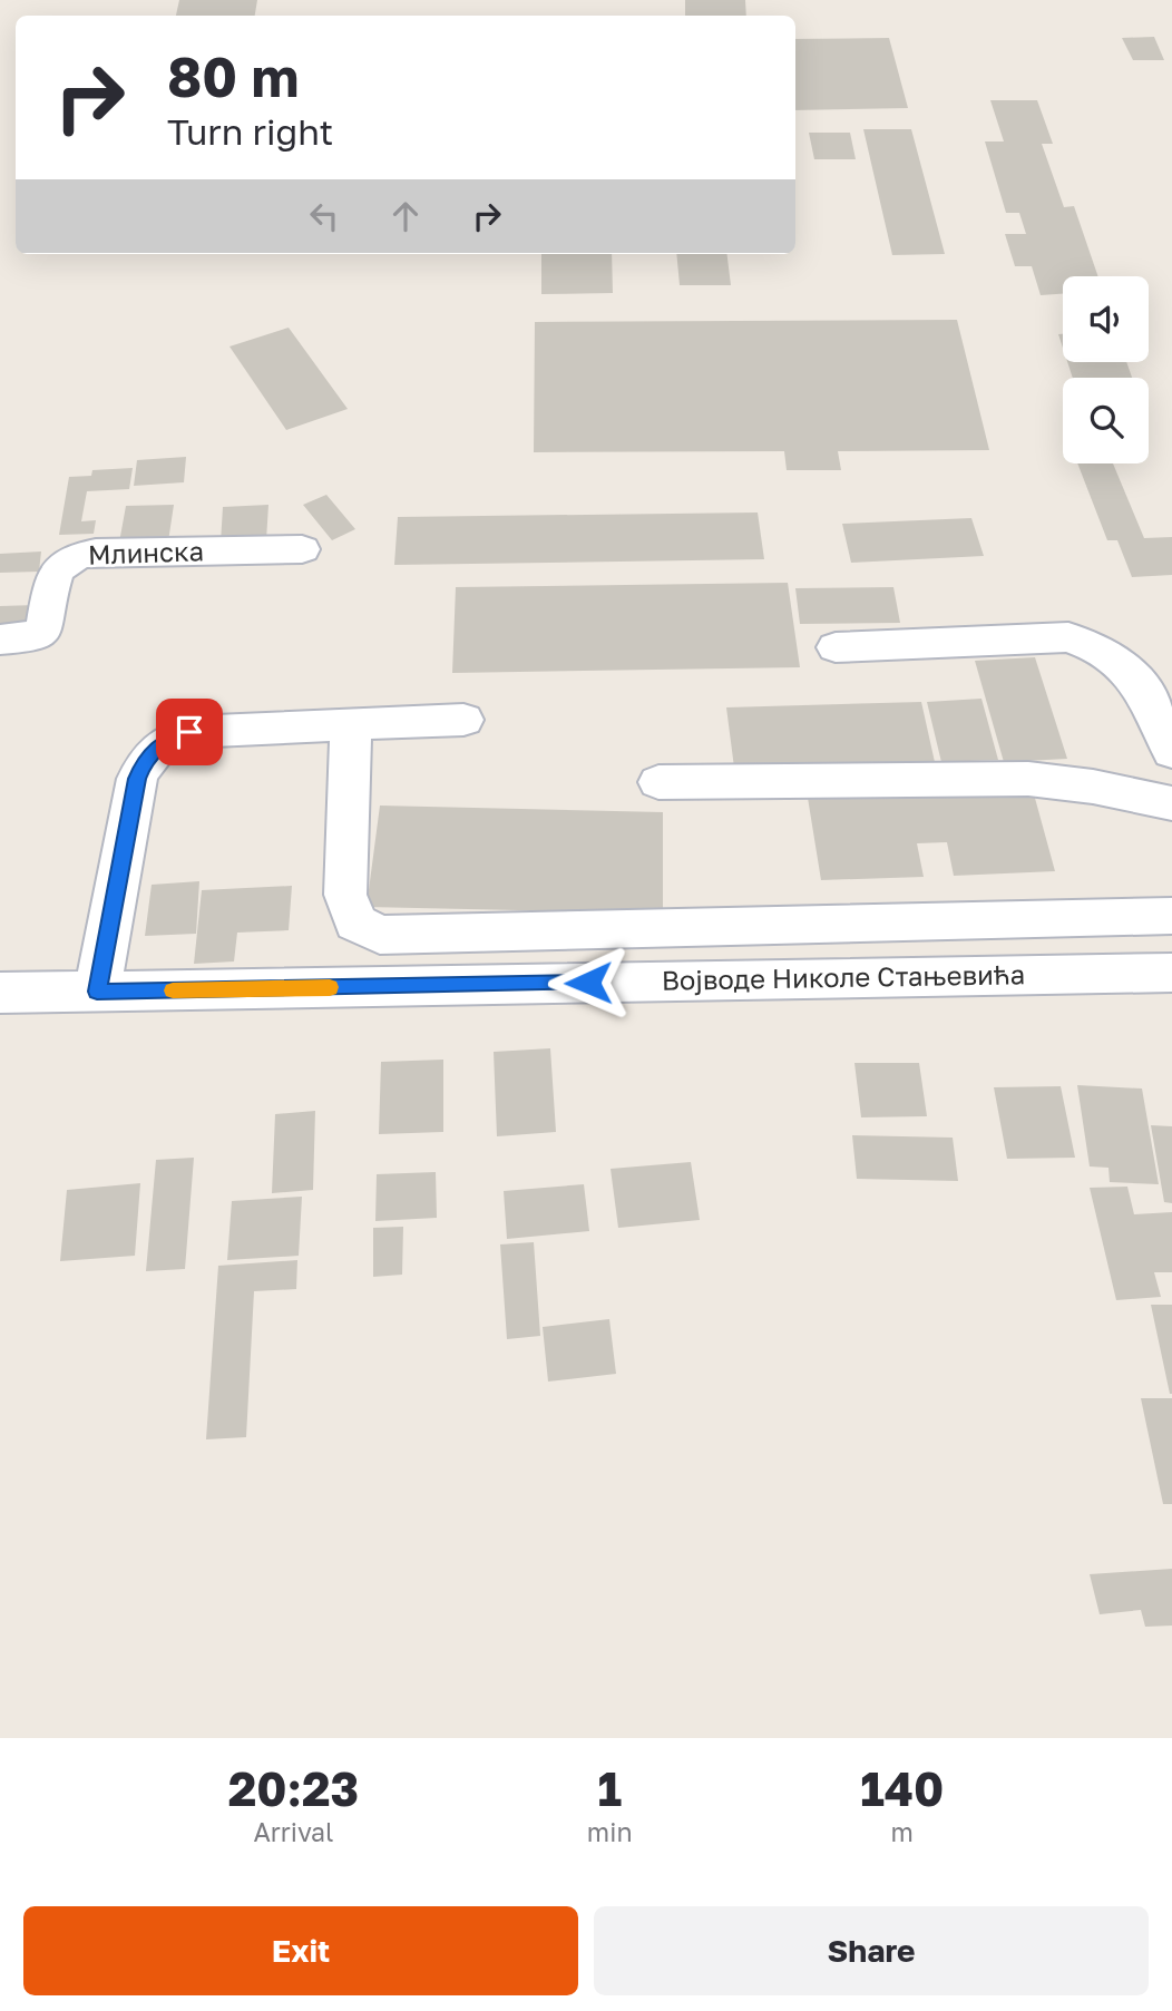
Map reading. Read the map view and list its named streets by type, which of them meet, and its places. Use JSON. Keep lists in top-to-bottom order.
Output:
{
  "streets": {
    "street": ["Млинска", "Војводе Николе Стањевића"]
  },
  "page": {
    "turn": ["80 m", "Turn right"],
    "eta": [
      "20:23",
      "Arrival",
      "1",
      "min",
      "140",
      "m"
    ],
    "buttons": ["Exit", "Share"]
  }
}
